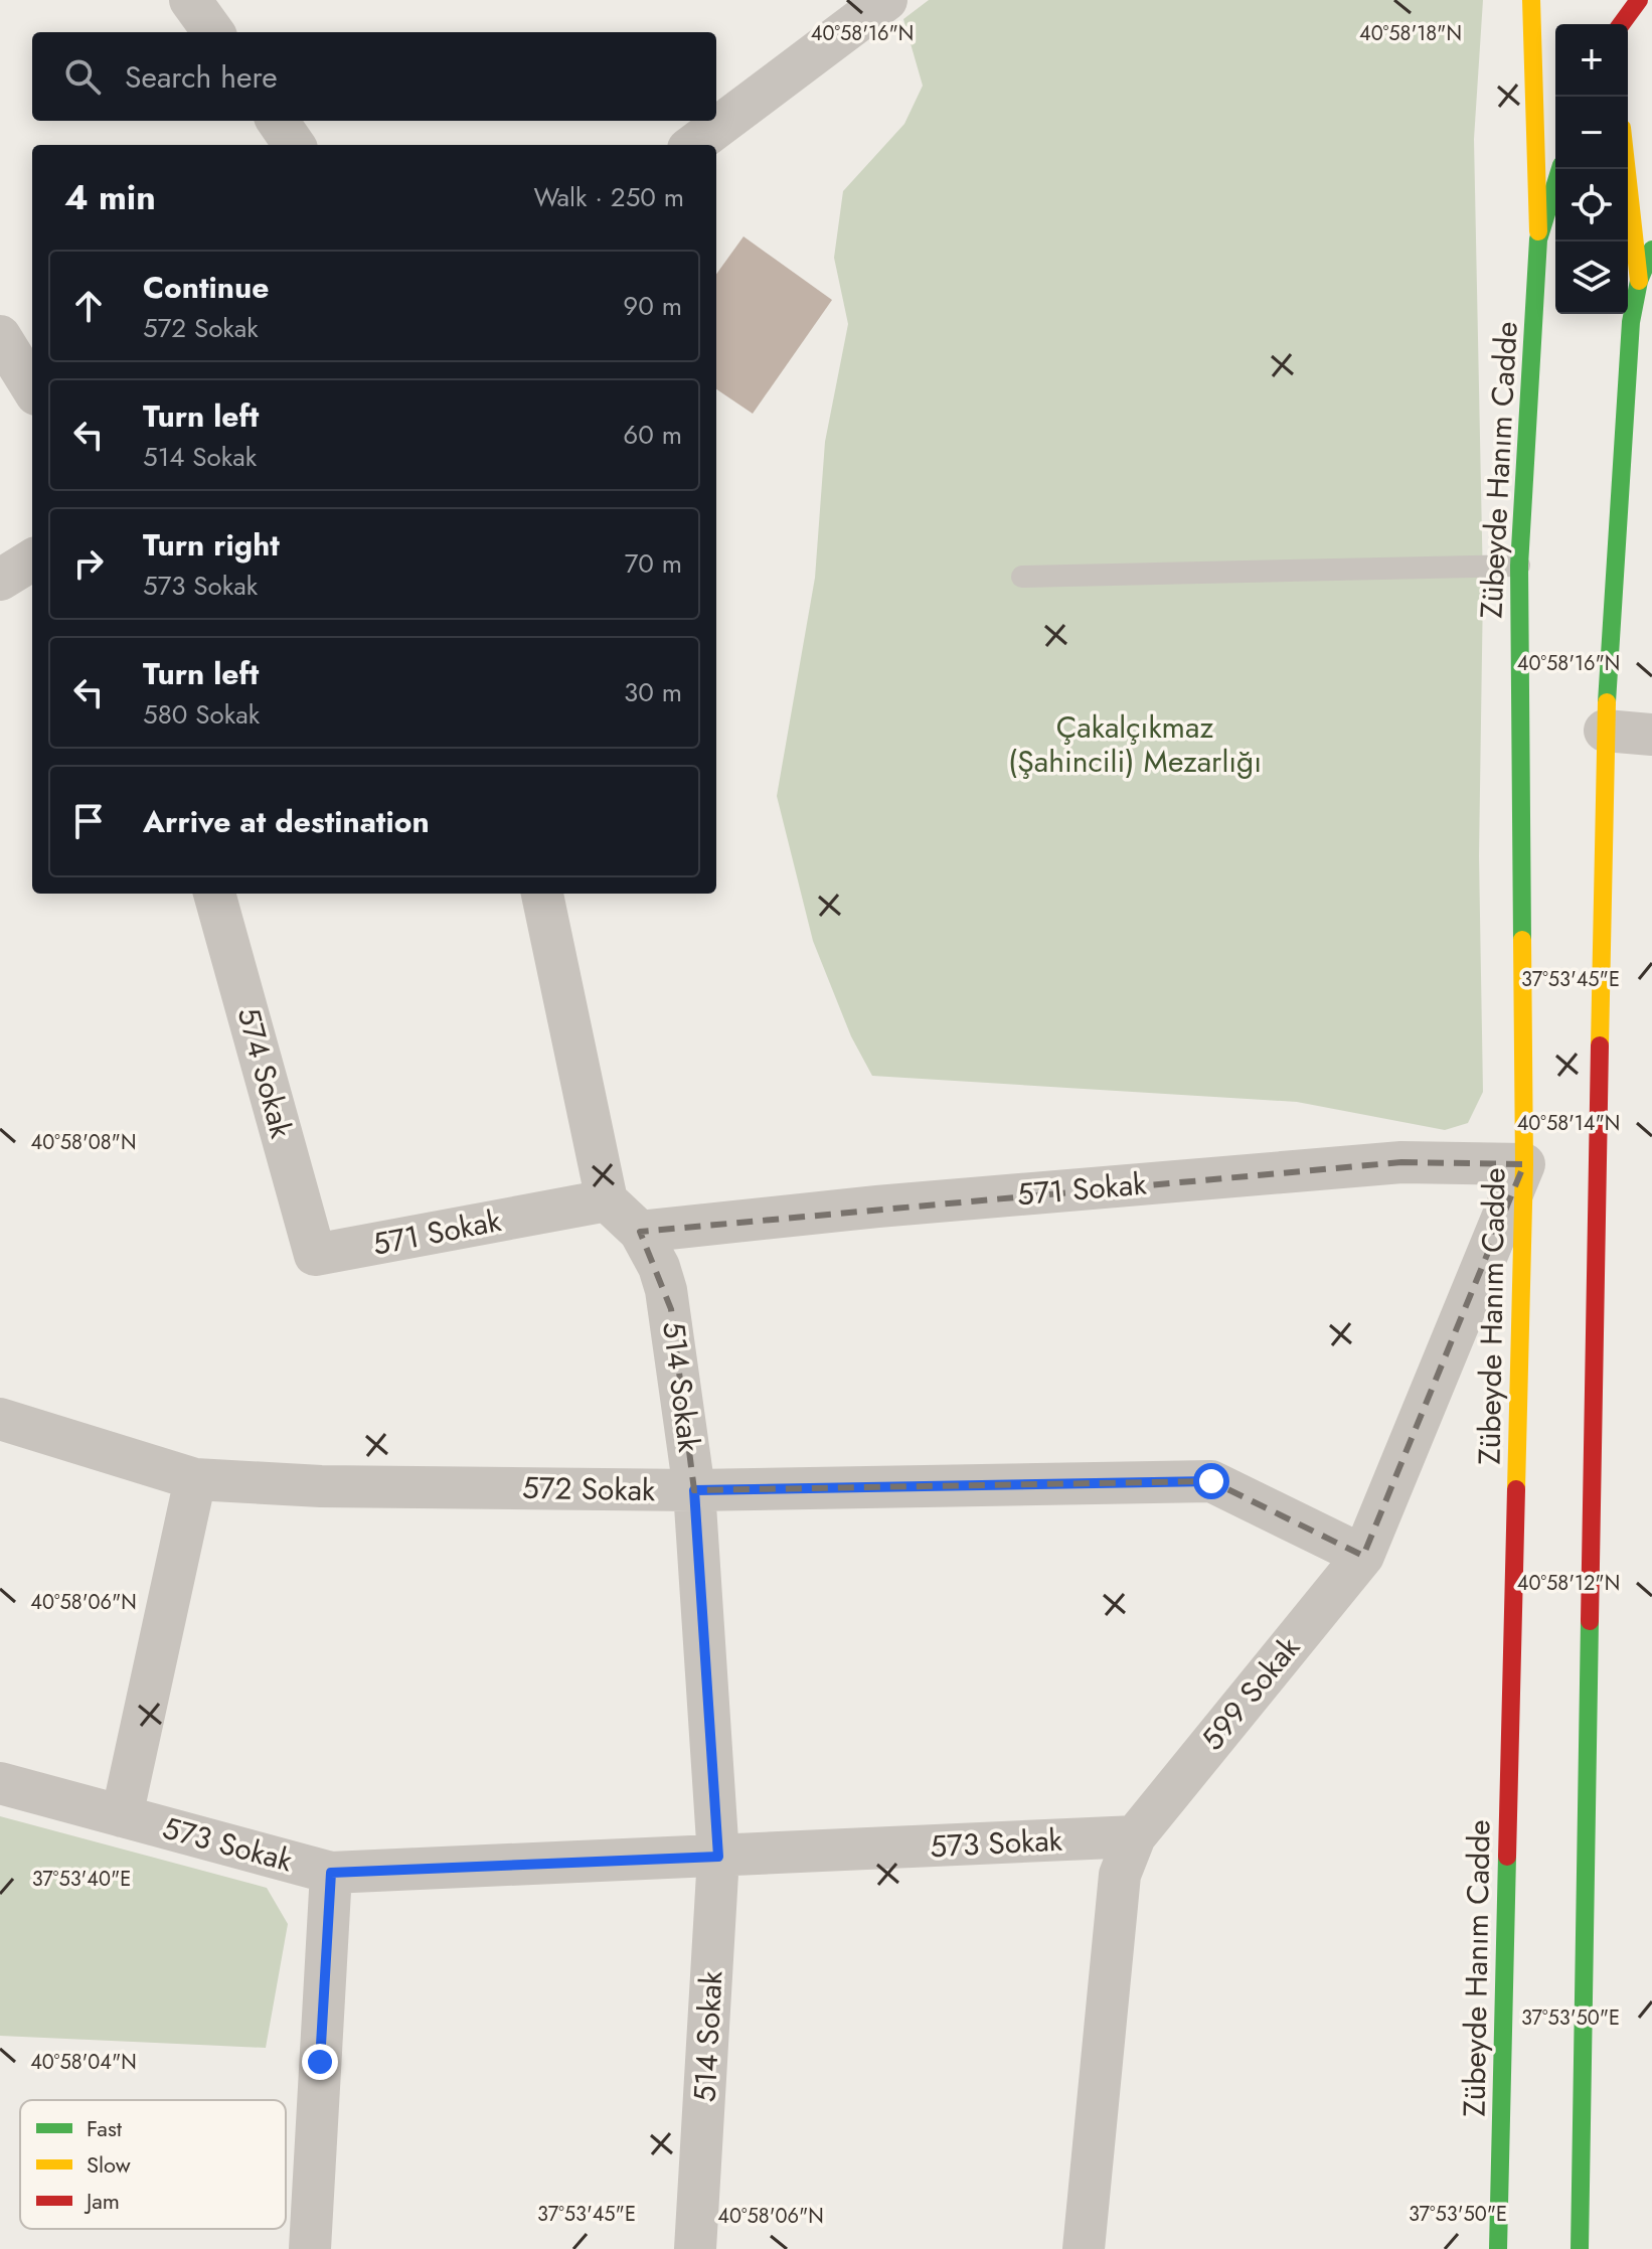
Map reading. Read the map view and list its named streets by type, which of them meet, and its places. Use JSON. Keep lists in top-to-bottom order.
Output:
{
  "streets": {
    "main road": ["Zübeyde Hanım Cadde"],
    "street": [
      "574 Sokak",
      "571 Sokak",
      "514 Sokak",
      "572 Sokak",
      "599 Sokak",
      "573 Sokak"
    ]
  },
  "crossings": [
    ["Zübeyde Hanım Cadde", "571 Sokak"],
    ["Zübeyde Hanım Cadde", "599 Sokak"],
    ["574 Sokak", "571 Sokak"],
    ["571 Sokak", "514 Sokak"],
    ["571 Sokak", "599 Sokak"],
    ["514 Sokak", "572 Sokak"],
    ["514 Sokak", "573 Sokak"],
    ["572 Sokak", "599 Sokak"],
    ["599 Sokak", "573 Sokak"]
  ],
  "parks": ["Çakalçıkmaz (Şahincili) Mezarlığı"],
  "legend": ["Fast", "Slow", "Jam"],
  "page": {
    "map_buttons": ["+", "−"],
    "search": "Search here",
    "heading": ["4 min", "Walk · 250 m"],
    "list": [
      ["Continue", "572 Sokak", "90 m"],
      ["Turn left", "514 Sokak", "60 m"],
      ["Turn right", "573 Sokak", "70 m"],
      ["Turn left", "580 Sokak", "30 m"],
      "Arrive at destination"
    ]
  },
  "coordinates": [
    "40°58'16\"N",
    "40°58'18\"N",
    "37°53'45\"E",
    "40°58'14\"N",
    "40°58'08\"N",
    "40°58'12\"N",
    "40°58'06\"N",
    "37°53'40\"E",
    "37°53'50\"E",
    "40°58'04\"N"
  ]
}
